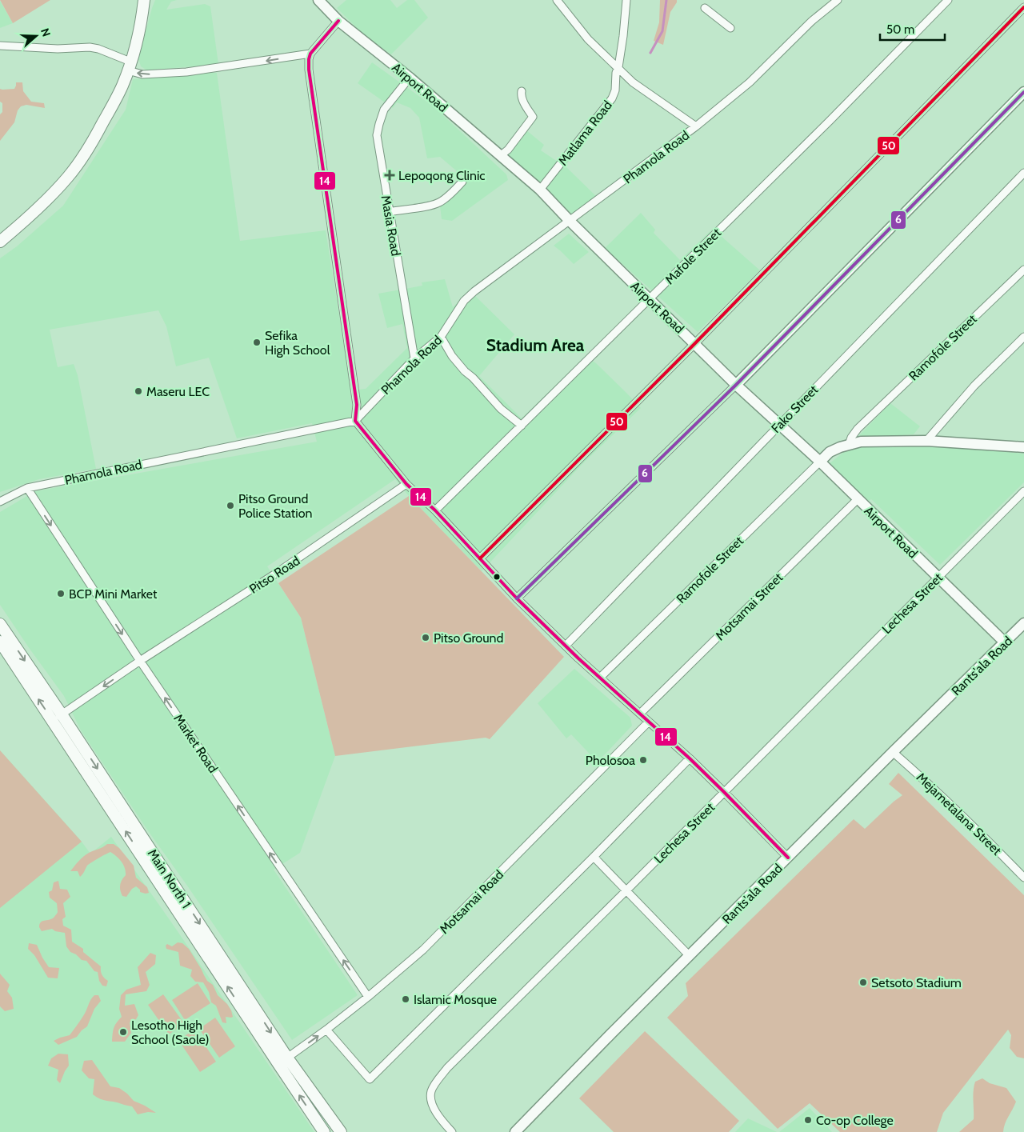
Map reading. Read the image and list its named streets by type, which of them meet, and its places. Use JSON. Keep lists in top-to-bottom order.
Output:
{
  "streets": {
    "main road": ["Main North 1"],
    "street": [
      "Airport Road",
      "Matlama Road",
      "Phamola Road",
      "Masia Road",
      "Mafole Street",
      "Ramofole Street",
      "Fako Street",
      "Pitso Road",
      "Lechesa Street",
      "Motsamai Street",
      "Rants'ala Road",
      "Market Road",
      "Mejametalana Street",
      "Motsamai Road"
    ]
  },
  "crossings": [
    ["Airport Road", "Matlama Road"],
    ["Airport Road", "Phamola Road"],
    ["Airport Road", "Masia Road"],
    ["Airport Road", "Mafole Street"],
    ["Airport Road", "Ramofole Street"],
    ["Airport Road", "Fako Street"],
    ["Airport Road", "Lechesa Street"],
    ["Airport Road", "Motsamai Street"],
    ["Airport Road", "Rants'ala Road"],
    ["Phamola Road", "Masia Road"],
    ["Phamola Road", "Market Road"],
    ["Pitso Road", "Market Road"],
    ["Pitso Road", "Main North 1"],
    ["Rants'ala Road", "Mejametalana Street"],
    ["Market Road", "Motsamai Road"],
    ["Main North 1", "Motsamai Road"]
  ],
  "districts": ["Stadium Area"],
  "places": {
    "health": ["Lepoqong Clinic"],
    "other": [
      "Sefika High School",
      "Maseru LEC",
      "Pitso Ground Police Station",
      "BCP Mini Market",
      "Pitso Ground",
      "Pholosoa",
      "Setsoto Stadium",
      "Islamic Mosque",
      "Lesotho High School (Saole)",
      "Co-op College"
    ]
  },
  "lines": ["transit line 50", "transit line 14", "transit line 6"],
  "scale_bar": "50 m",
  "north": "right"
}
